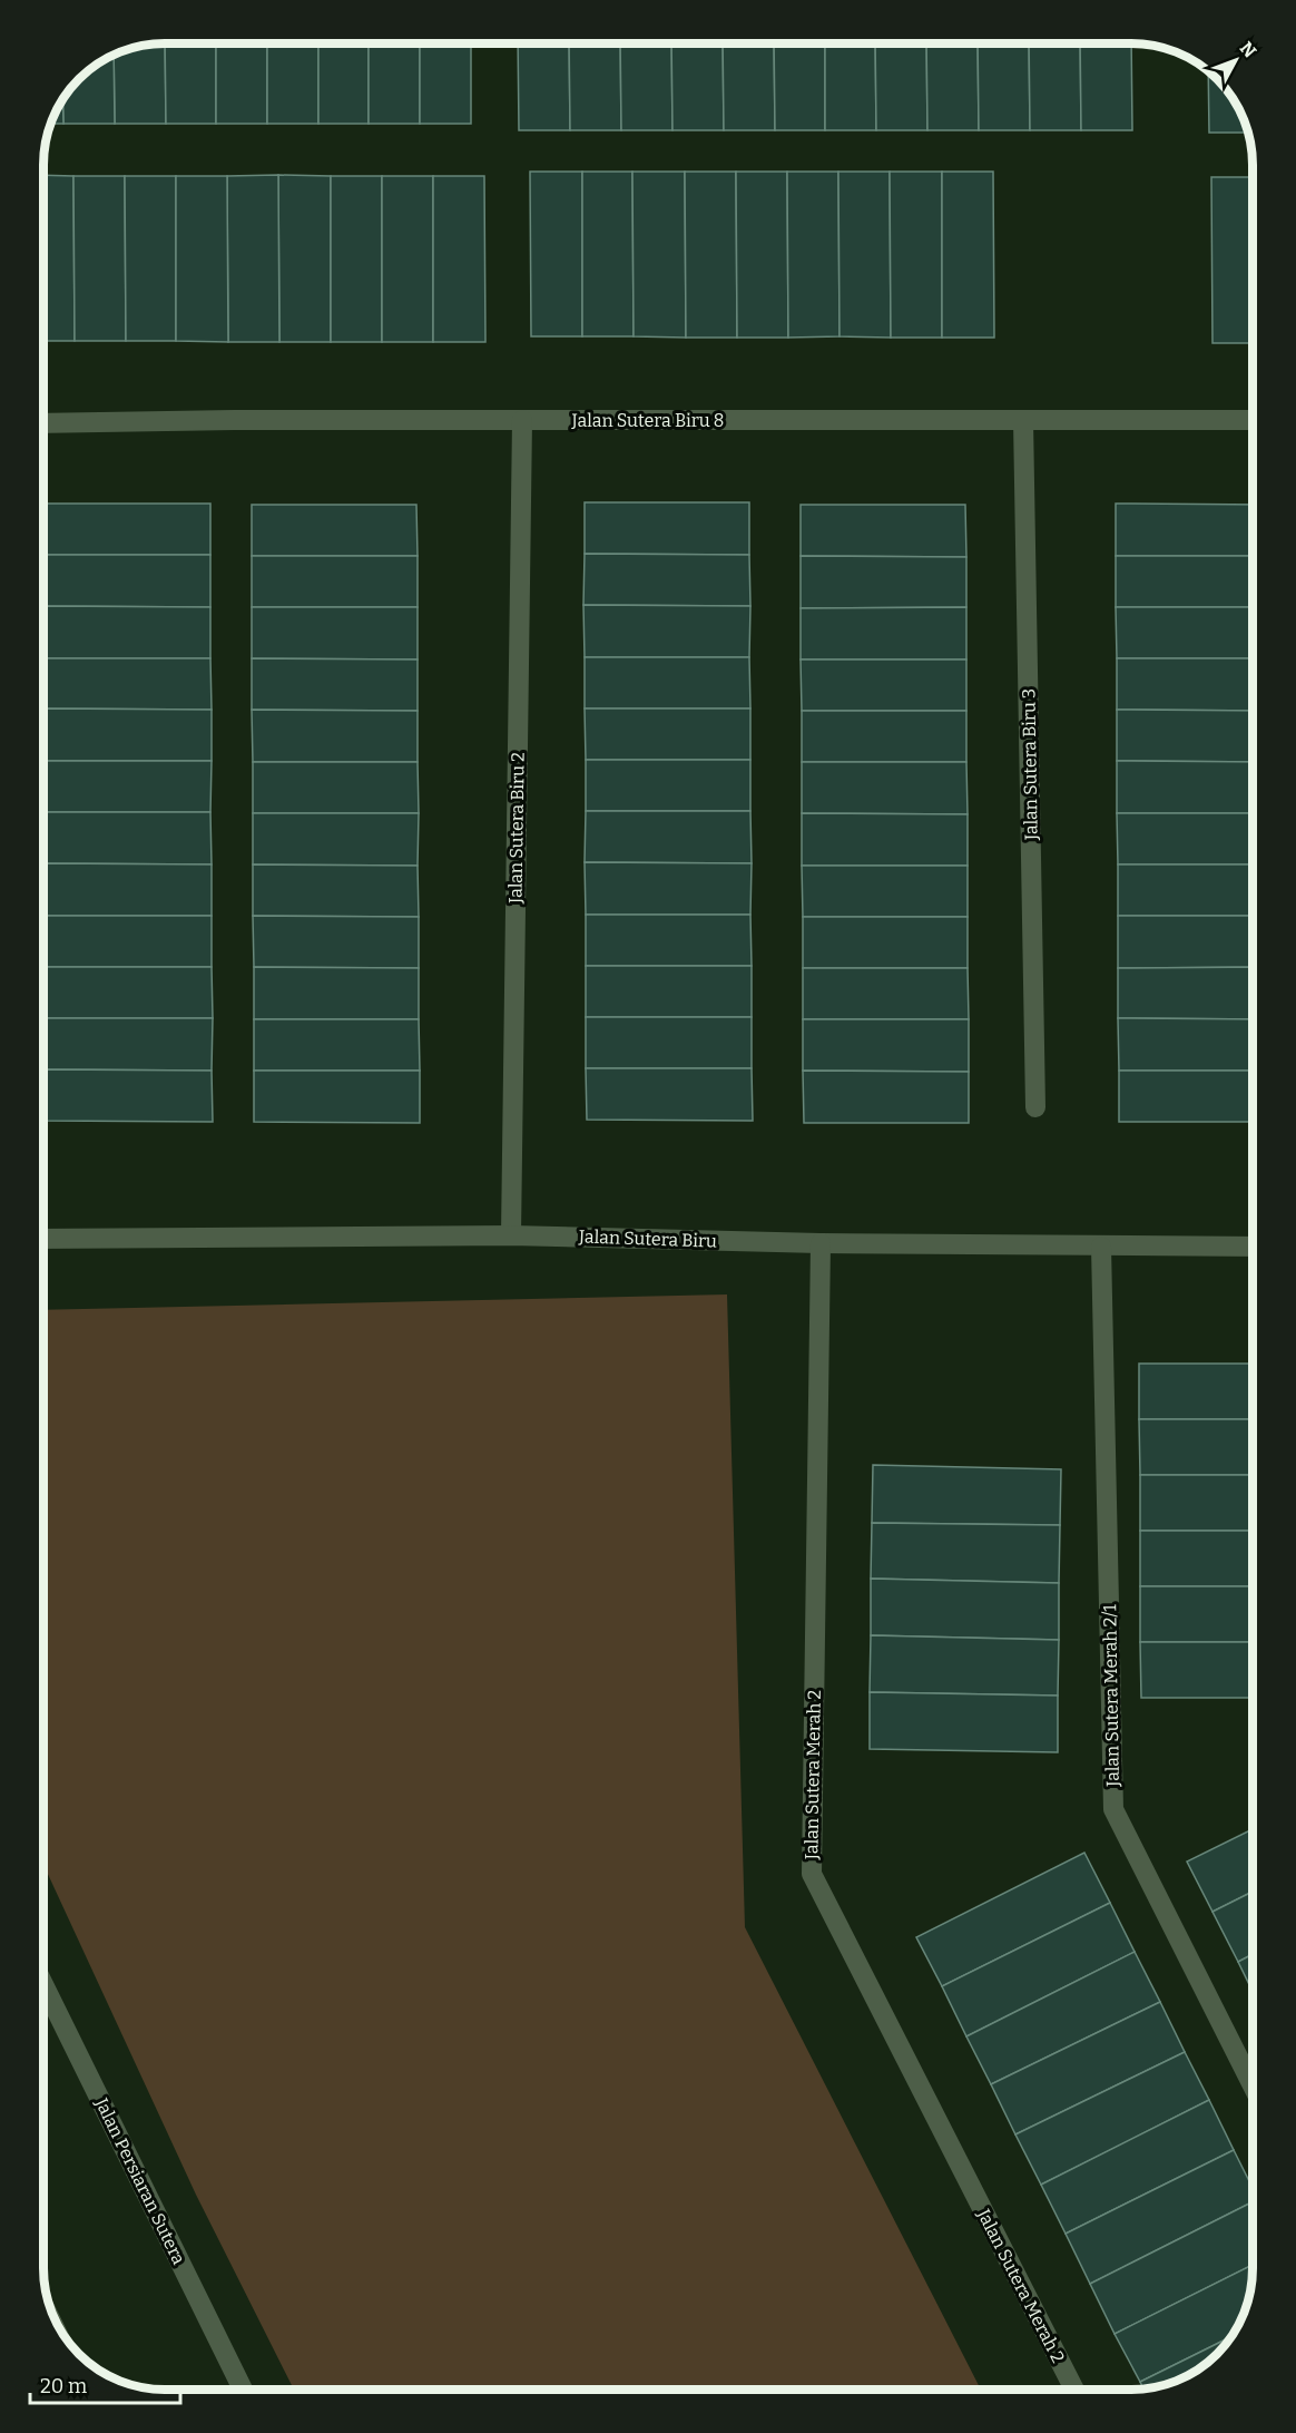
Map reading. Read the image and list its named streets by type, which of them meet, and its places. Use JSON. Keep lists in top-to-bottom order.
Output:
{
  "streets": {
    "street": [
      "Jalan Sutera Biru 8",
      "Jalan Sutera Biru 3",
      "Jalan Sutera Biru 2",
      "Jalan Sutera Biru",
      "Jalan Sutera Merah 2/1",
      "Jalan Sutera Merah 2",
      "Jalan Persiaran Sutera"
    ]
  },
  "crossings": [
    ["Jalan Sutera Biru 8", "Jalan Sutera Biru 3"],
    ["Jalan Sutera Biru 8", "Jalan Sutera Biru 2"],
    ["Jalan Sutera Biru 2", "Jalan Sutera Biru"],
    ["Jalan Sutera Biru", "Jalan Sutera Merah 2/1"],
    ["Jalan Sutera Biru", "Jalan Sutera Merah 2"]
  ],
  "scale_bar": "20 m",
  "north": "top right"
}
